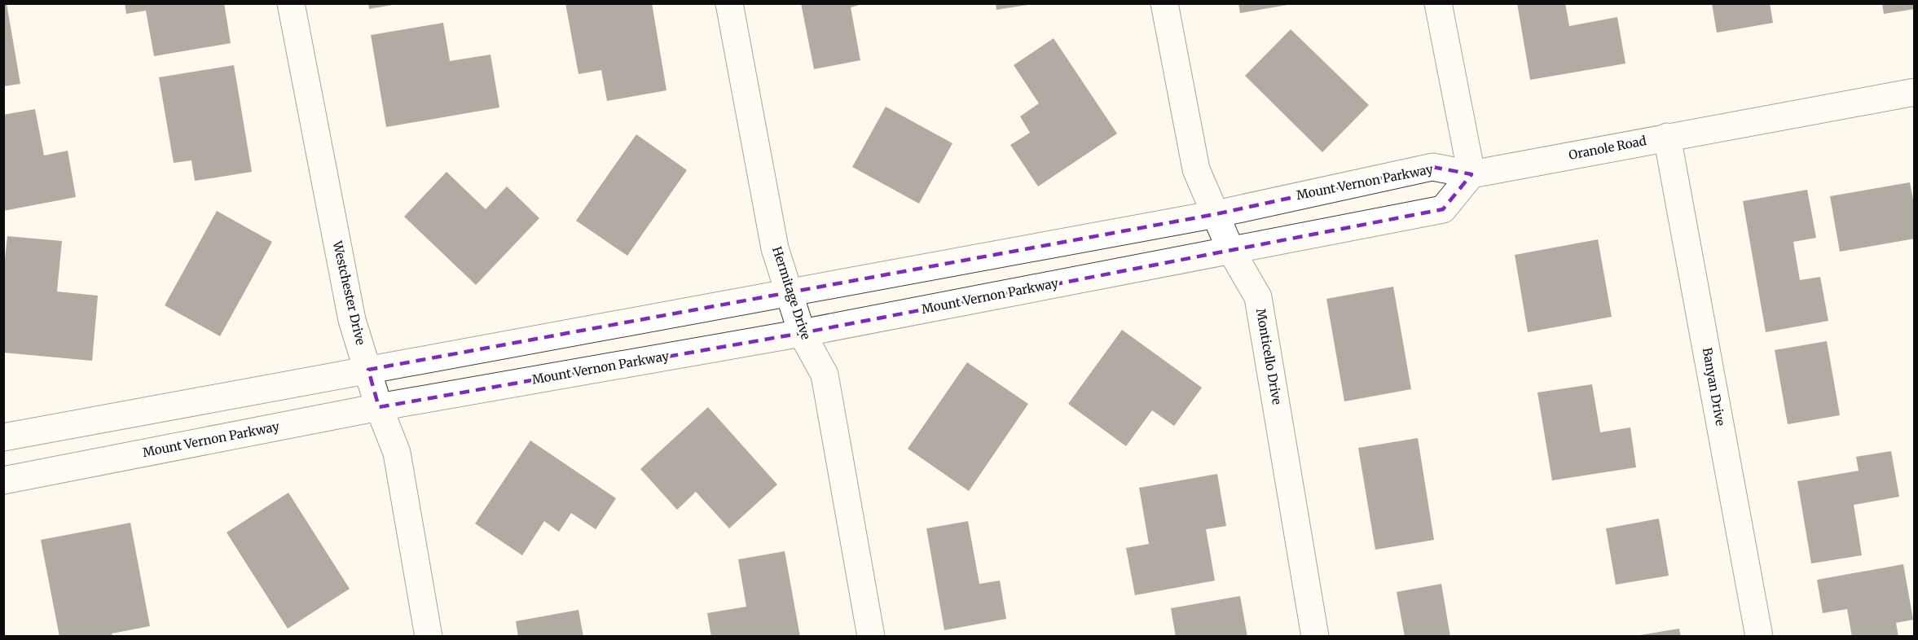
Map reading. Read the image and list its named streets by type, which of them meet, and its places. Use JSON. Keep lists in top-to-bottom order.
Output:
{
  "streets": {
    "street": [
      "Oranole Road",
      "Mount Vernon Parkway",
      "Westchester Drive",
      "Hermitage Drive",
      "Monticello Drive",
      "Banyan Drive"
    ]
  },
  "crossings": [
    ["Oranole Road", "Mount Vernon Parkway"],
    ["Oranole Road", "Banyan Drive"],
    ["Mount Vernon Parkway", "Westchester Drive"],
    ["Mount Vernon Parkway", "Hermitage Drive"],
    ["Mount Vernon Parkway", "Monticello Drive"]
  ]
}
